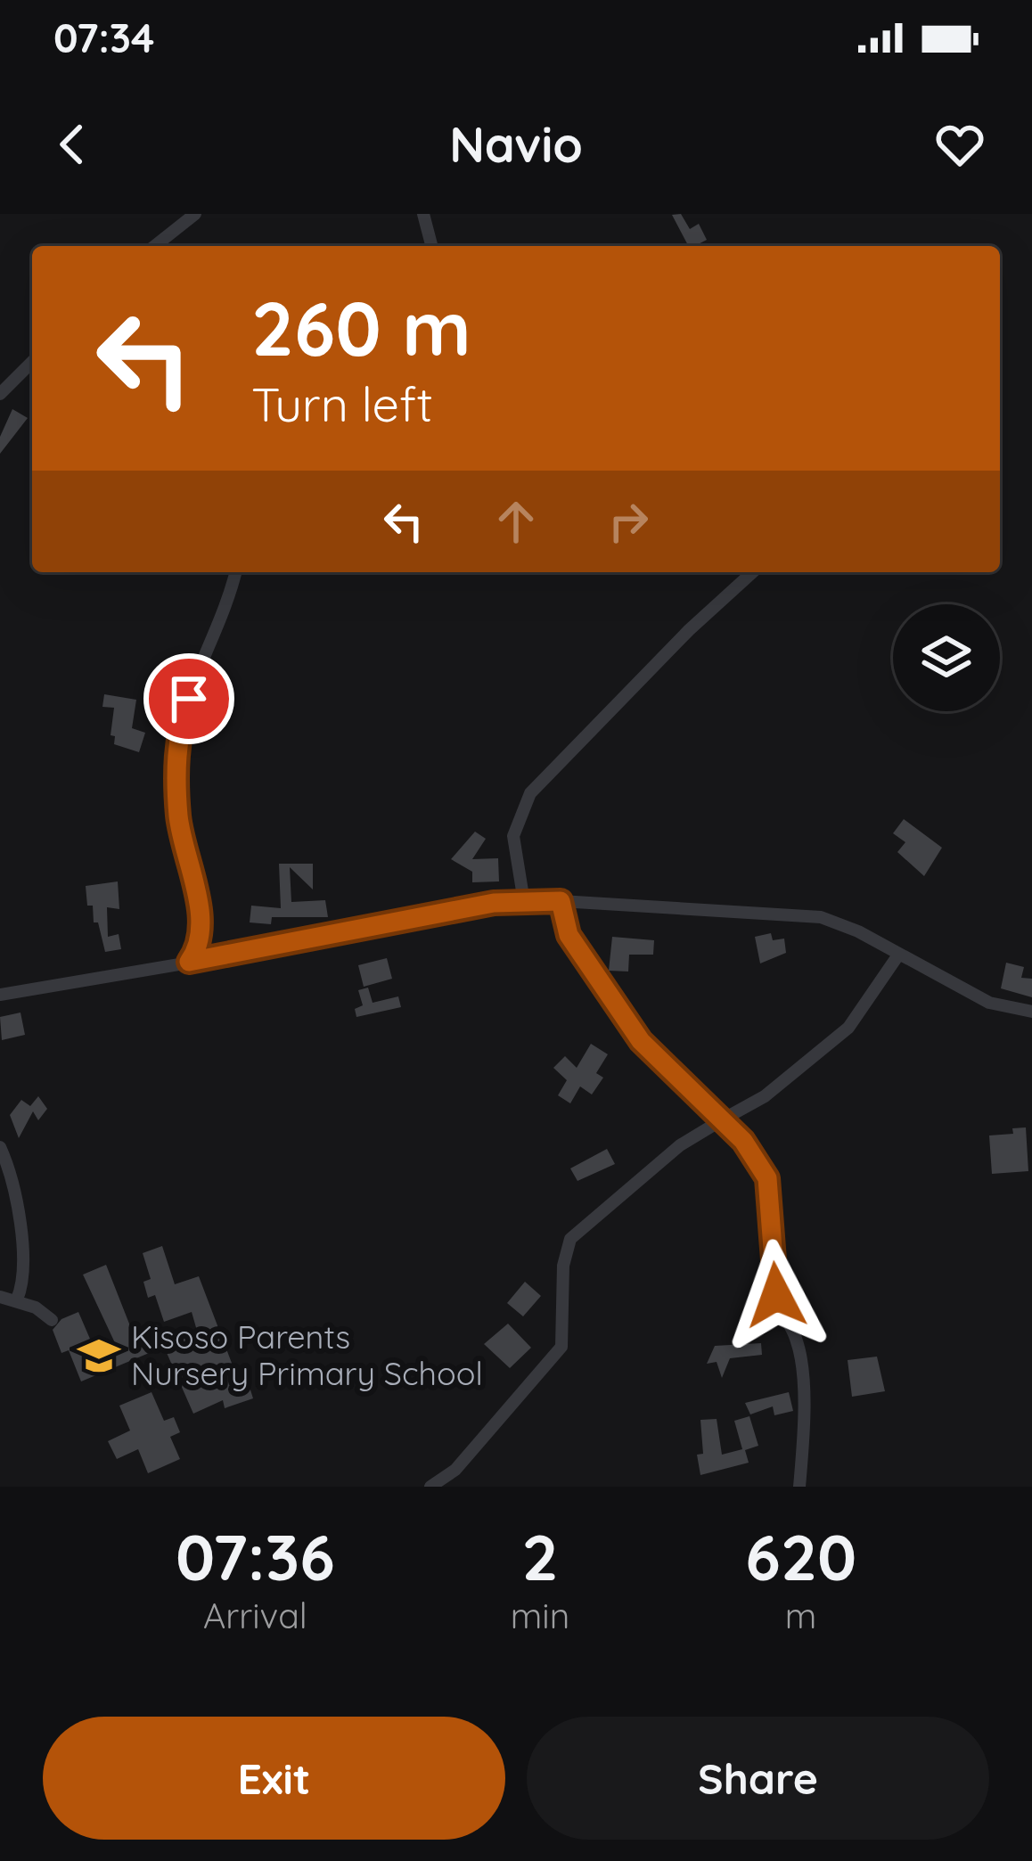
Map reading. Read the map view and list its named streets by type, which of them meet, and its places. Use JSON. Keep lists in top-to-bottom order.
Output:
{
  "places": {
    "school or university": ["Kisoso Parents Nursery Primary School"]
  },
  "page": {
    "status": "07:34",
    "header": "Navio",
    "turn": ["260 m", "Turn left"],
    "eta": [
      "07:36",
      "Arrival",
      "2",
      "min",
      "620",
      "m"
    ],
    "buttons": ["Exit", "Share"]
  }
}
